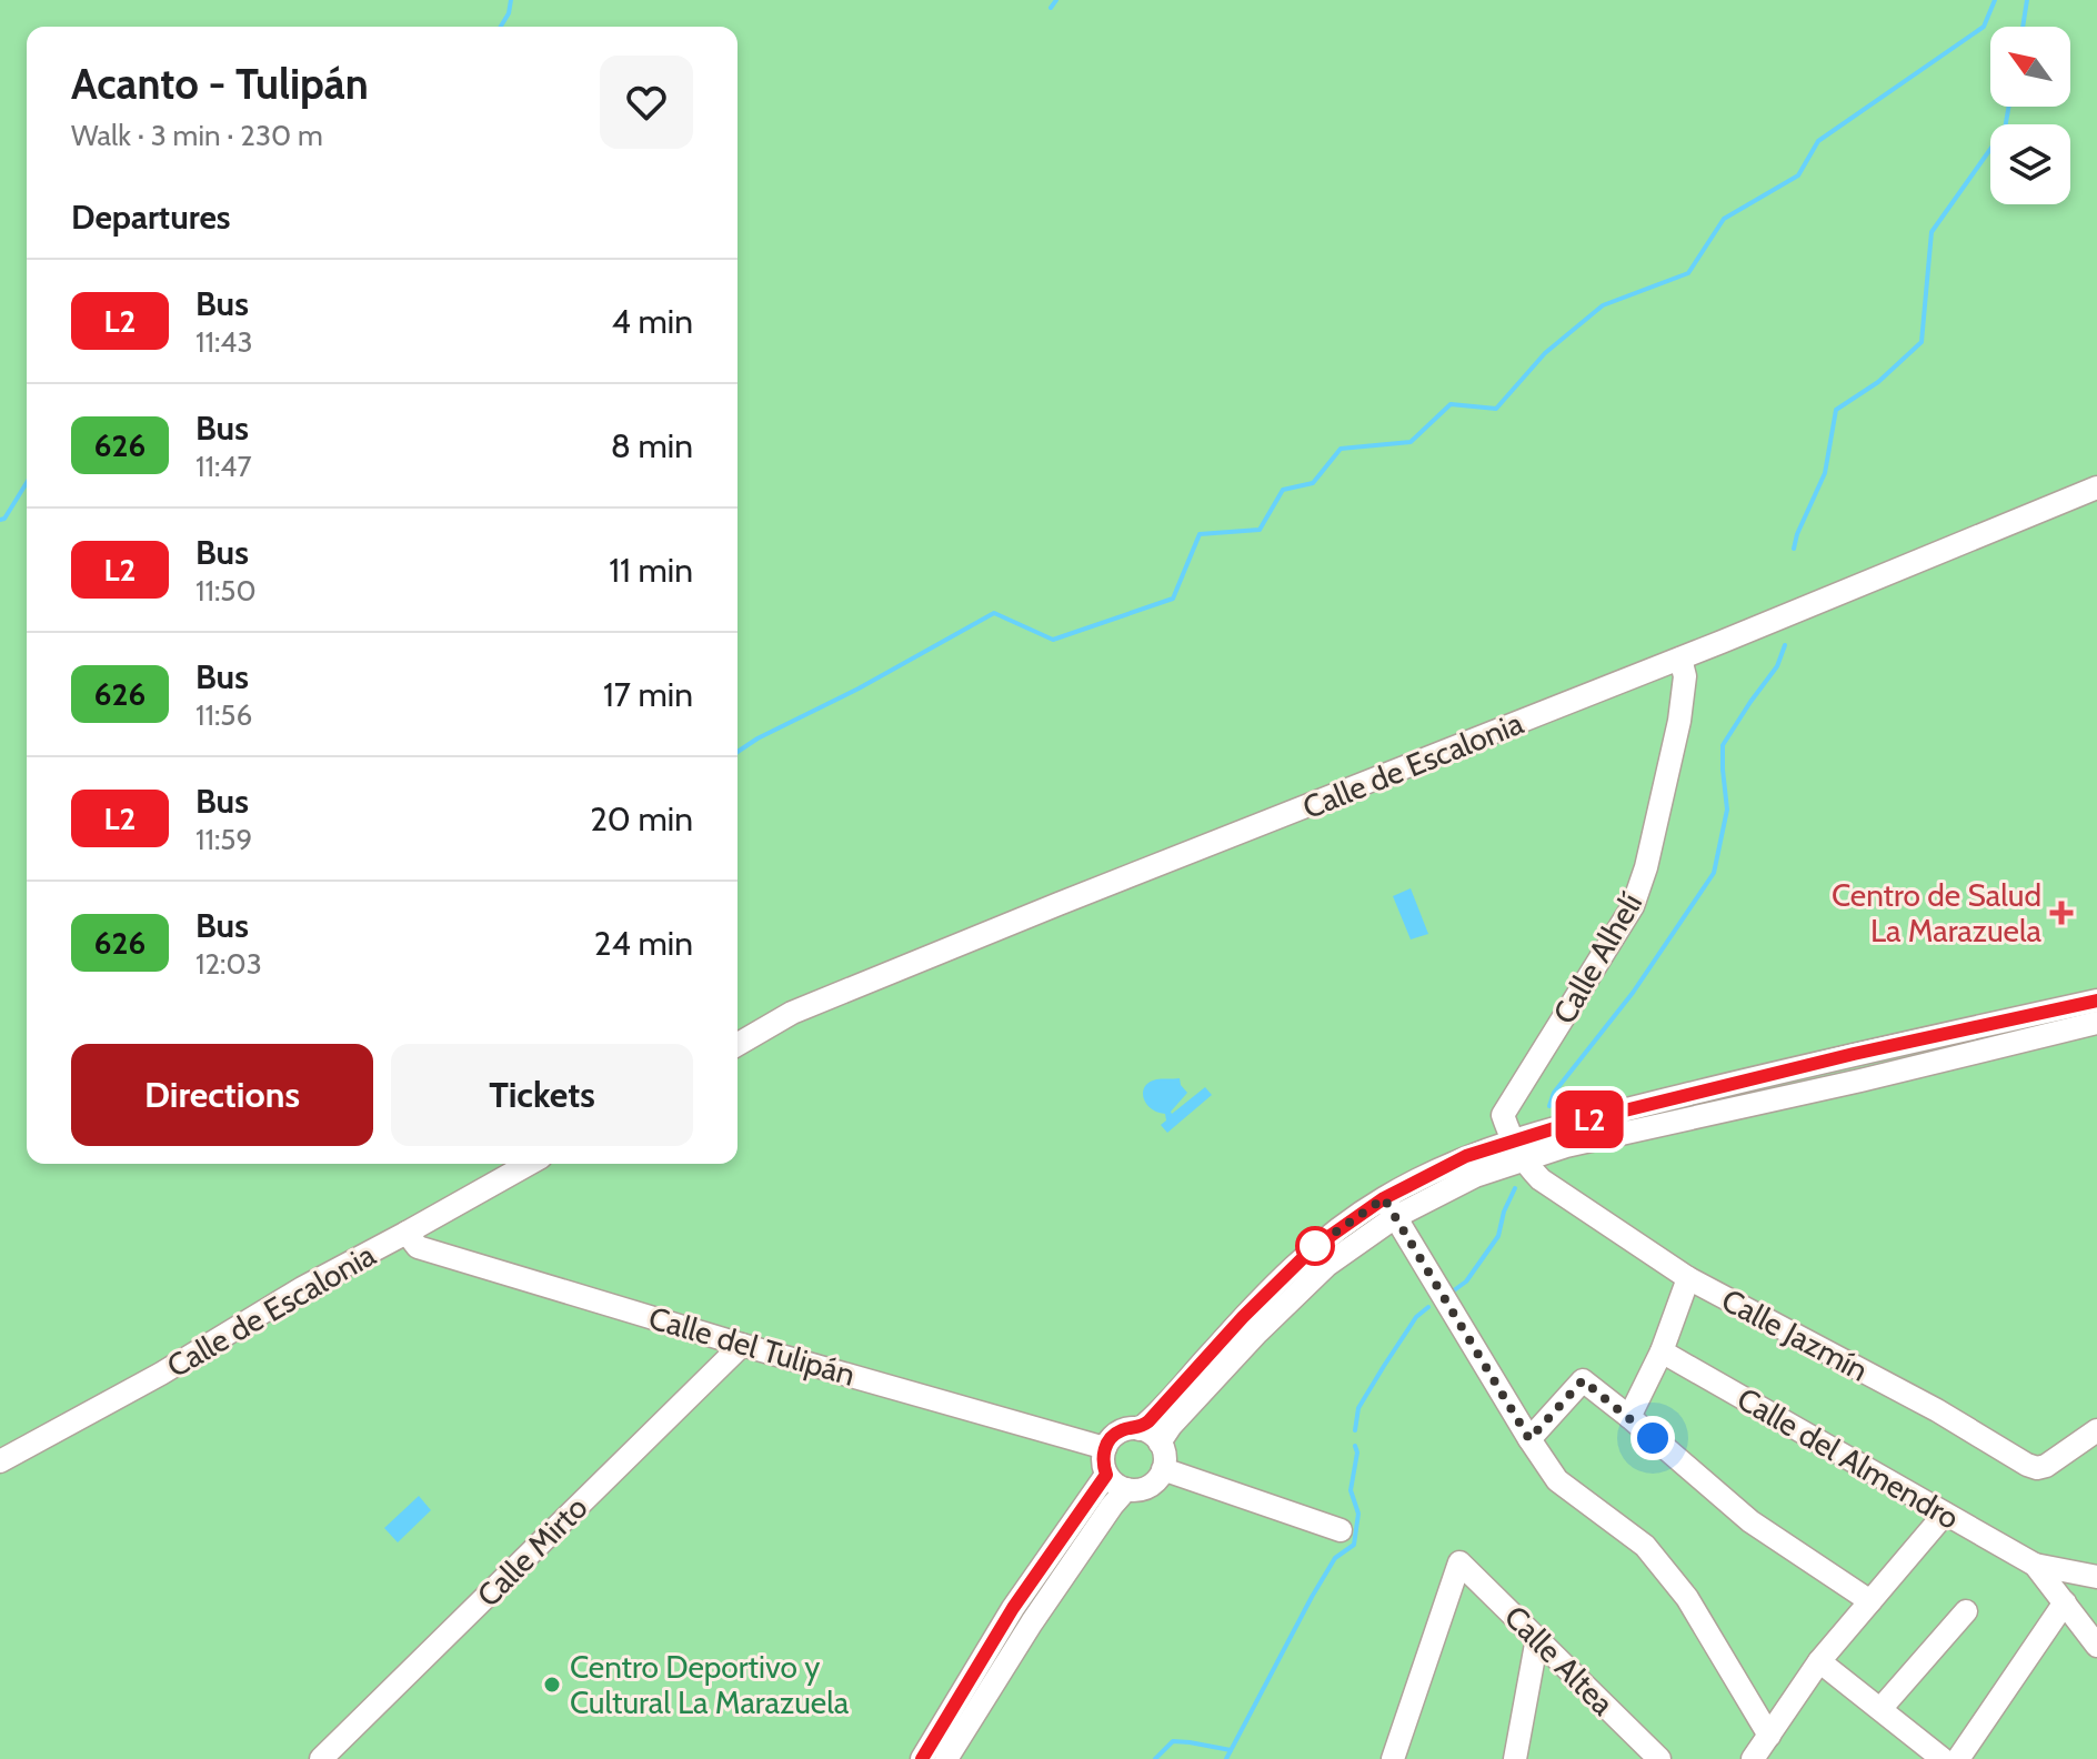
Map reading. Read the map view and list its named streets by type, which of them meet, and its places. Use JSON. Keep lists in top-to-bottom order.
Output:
{
  "streets": {
    "street": [
      "Calle de Escalonia",
      "Calle Alhelí",
      "Calle Jazmín",
      "Calle del Tulipán",
      "Calle del Almendro",
      "Calle Mirto",
      "Calle Altea"
    ]
  },
  "crossings": [
    ["Calle de Escalonia", "Calle Alhelí"],
    ["Calle de Escalonia", "Calle del Tulipán"],
    ["Calle Alhelí", "Calle Jazmín"],
    ["Calle del Tulipán", "Calle Mirto"]
  ],
  "places": {
    "health": ["Centro de Salud La Marazuela"],
    "other": ["Centro Deportivo y Cultural La Marazuela"]
  },
  "lines": ["bus line L2"],
  "north": "top left",
  "page": {
    "on_map": "L2",
    "heading": [
      ["Acanto - Tulipán", "Walk · 3 min · 230 m"],
      "Departures"
    ],
    "list": [
      {
        "mark": "L2",
        "name": "Bus",
        "note": "11:43",
        "value": "4 min"
      },
      {
        "mark": "626",
        "name": "Bus",
        "note": "11:47",
        "value": "8 min"
      },
      {
        "mark": "L2",
        "name": "Bus",
        "note": "11:50",
        "value": "11 min"
      },
      {
        "mark": "626",
        "name": "Bus",
        "note": "11:56",
        "value": "17 min"
      },
      {
        "mark": "L2",
        "name": "Bus",
        "note": "11:59",
        "value": "20 min"
      },
      {
        "mark": "626",
        "name": "Bus",
        "note": "12:03",
        "value": "24 min"
      }
    ],
    "buttons": ["Directions", "Tickets"]
  }
}
